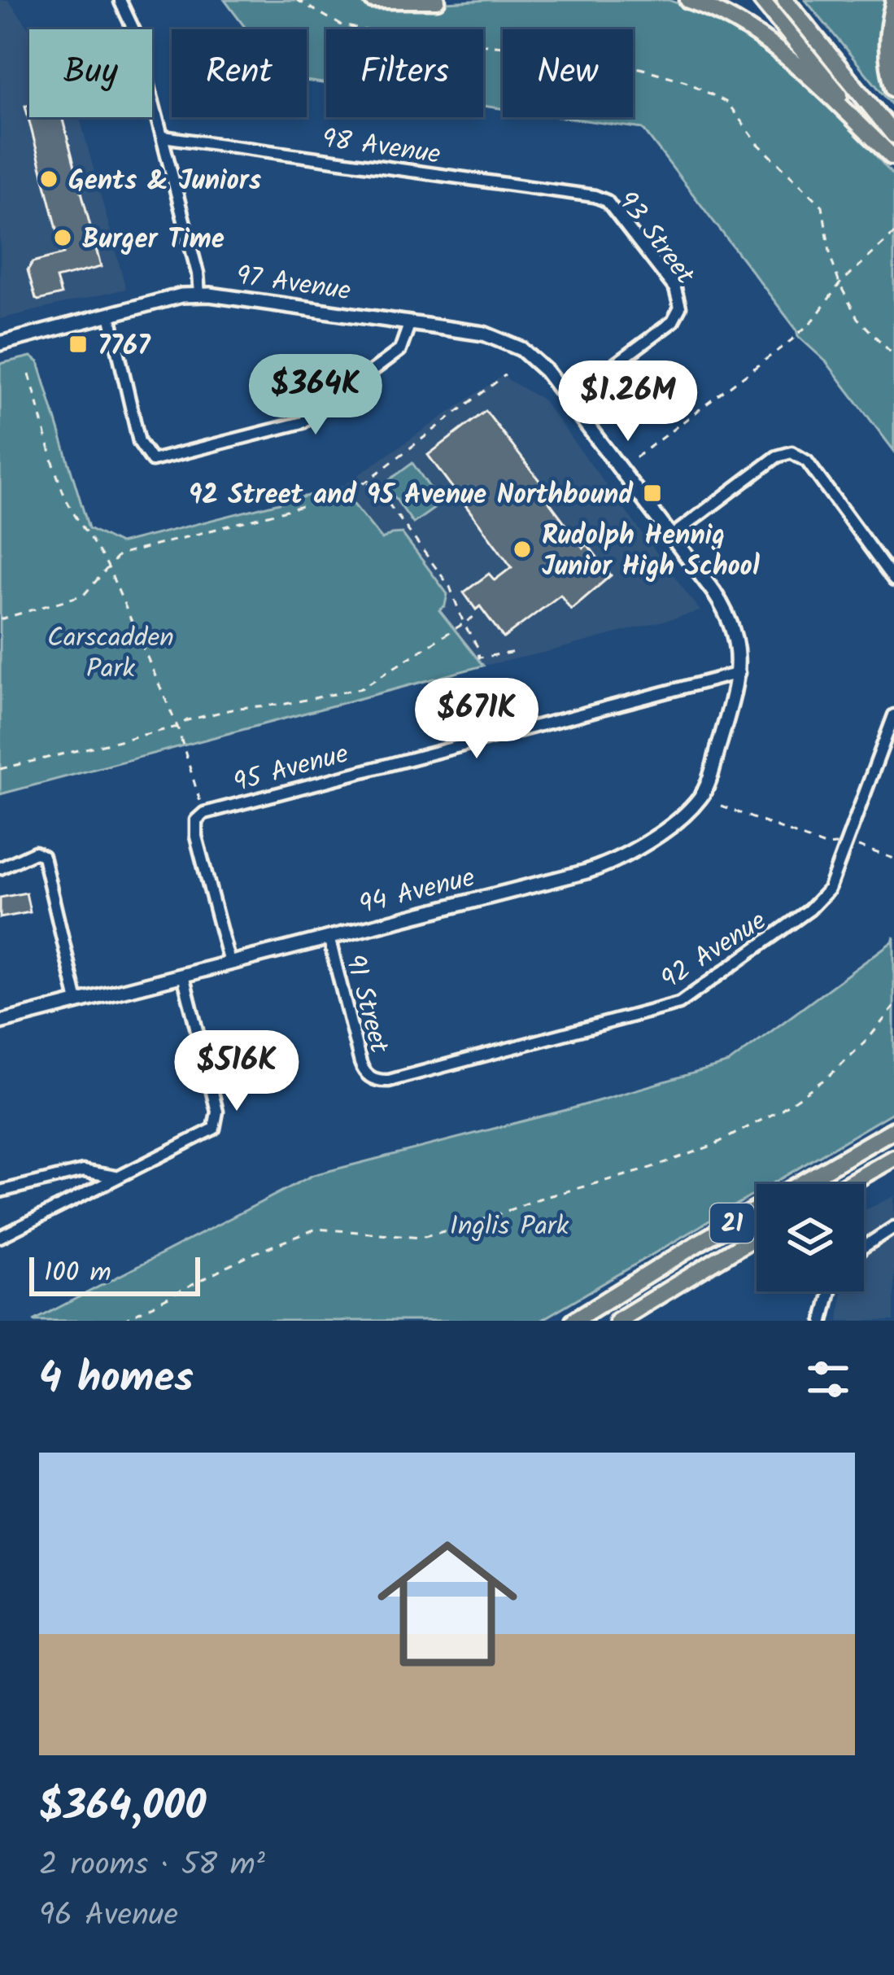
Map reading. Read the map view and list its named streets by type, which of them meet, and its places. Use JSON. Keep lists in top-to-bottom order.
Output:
{
  "streets": {
    "main road": ["21"],
    "street": [
      "98 Avenue",
      "93 Street",
      "97 Avenue",
      "95 Avenue",
      "94 Avenue",
      "92 Avenue",
      "91 Street"
    ]
  },
  "crossings": [
    ["98 Avenue", "93 Street"],
    ["93 Street", "97 Avenue"],
    ["97 Avenue", "95 Avenue"],
    ["97 Avenue", "94 Avenue"],
    ["95 Avenue", "94 Avenue"],
    ["94 Avenue", "91 Street"],
    ["92 Avenue", "91 Street"]
  ],
  "parks": ["Carscadden Park", "Inglis Park"],
  "places": {
    "other": ["Gents & Juniors", "Burger Time", "Rudolph Hennig Junior High School"],
    "transit": ["7767", "92 Street and 95 Avenue Northbound"]
  },
  "scale_bar": "100 m",
  "page": {
    "chip": [
      "Buy",
      "Rent",
      "Filters",
      "New"
    ],
    "price": [
      "$364K",
      "$1.26M",
      "$671K",
      "$516K"
    ],
    "scale": "100 m",
    "heading": "4 homes",
    "list": [
      {
        "name": "$364,000",
        "note": "2 rooms · 58 m² · 96 Avenue"
      }
    ]
  }
}
